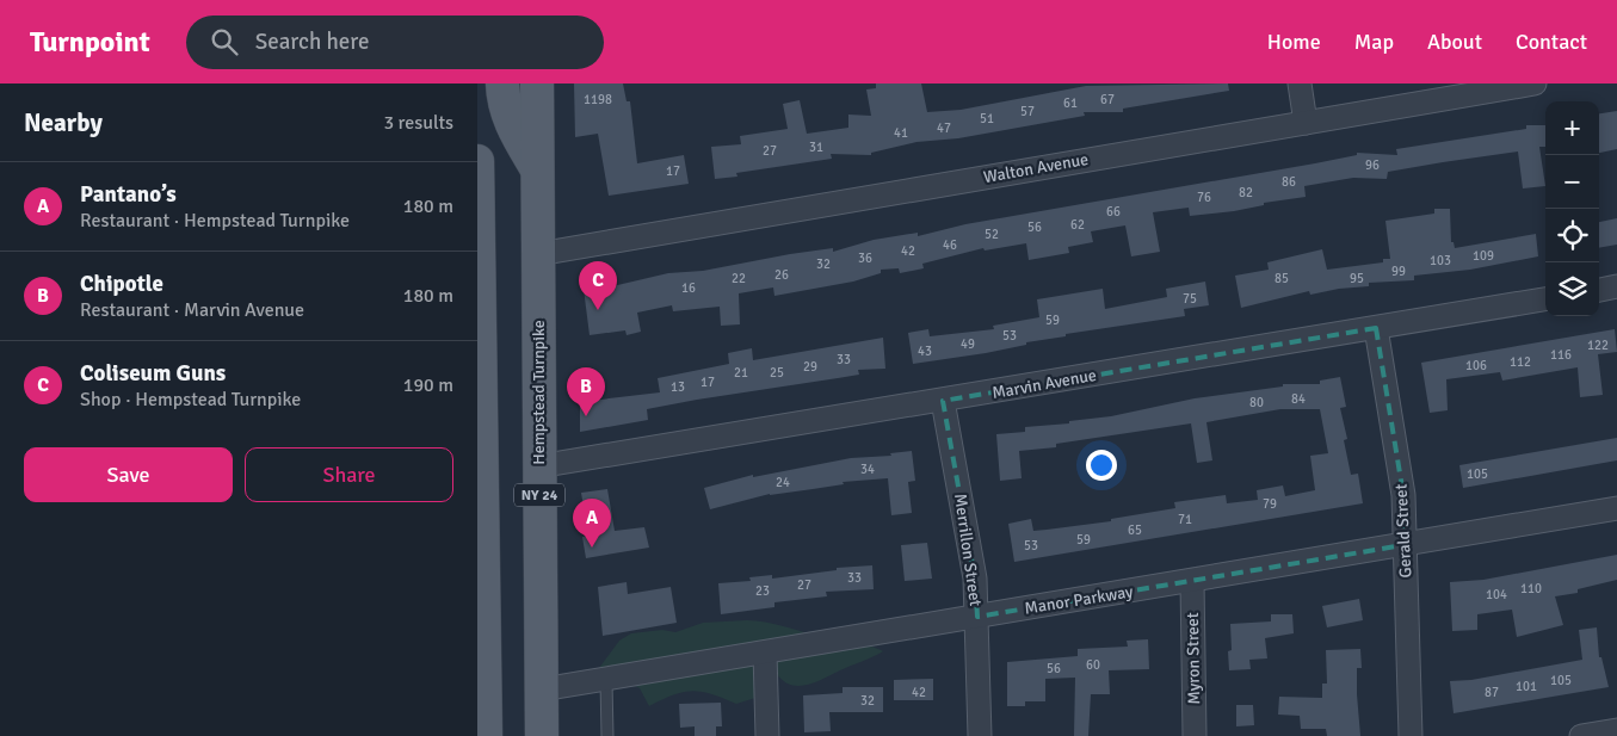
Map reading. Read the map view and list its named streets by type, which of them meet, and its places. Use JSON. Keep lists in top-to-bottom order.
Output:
{
  "streets": {
    "main road": ["Hempstead Turnpike", "NY 24"],
    "street": [
      "Walton Avenue",
      "Marvin Avenue",
      "Gerald Street",
      "Merrillon Street",
      "Manor Parkway",
      "Myron Street"
    ]
  },
  "crossings": [
    ["Walton Avenue", "Hempstead Turnpike"],
    ["Marvin Avenue", "Hempstead Turnpike"],
    ["Marvin Avenue", "Gerald Street"],
    ["Marvin Avenue", "Merrillon Street"],
    ["Hempstead Turnpike", "Manor Parkway"],
    ["Gerald Street", "Manor Parkway"],
    ["Merrillon Street", "Manor Parkway"],
    ["Manor Parkway", "Myron Street"]
  ],
  "house_numbers": [
    "1198",
    "67",
    "61",
    "57",
    "51",
    "47",
    "41",
    "31",
    "27",
    "96",
    "17",
    "86",
    "82",
    "76",
    "66",
    "62",
    "56",
    "52",
    "46",
    "42",
    "109",
    "36",
    "103",
    "32",
    "99",
    "26",
    "22",
    "85",
    "95",
    "16",
    "75",
    "59",
    "53",
    "49",
    "122",
    "43",
    "116",
    "33",
    "112",
    "106",
    "29",
    "21",
    "25",
    "17",
    "13",
    "84",
    "80",
    "34",
    "105",
    "24",
    "79",
    "71",
    "65",
    "59",
    "53",
    "33",
    "27",
    "110",
    "23",
    "104",
    "60",
    "56",
    "105",
    "101",
    "42",
    "87",
    "32"
  ],
  "page": {
    "header": "Turnpoint",
    "search": "Search here",
    "nav": [
      "Home",
      "Map",
      "About",
      "Contact"
    ],
    "heading": ["Nearby", "3 results"],
    "map_buttons": ["+", "−"],
    "list": [
      {
        "mark": "A",
        "name": "Pantano’s",
        "note": "Restaurant · Hempstead Turnpike",
        "value": "180 m"
      },
      {
        "mark": "B",
        "name": "Chipotle",
        "note": "Restaurant · Marvin Avenue",
        "value": "180 m"
      },
      {
        "mark": "C",
        "name": "Coliseum Guns",
        "note": "Shop · Hempstead Turnpike",
        "value": "190 m"
      }
    ],
    "pins": ["C", "B", "A"],
    "buttons": ["Save", "Share"]
  }
}
